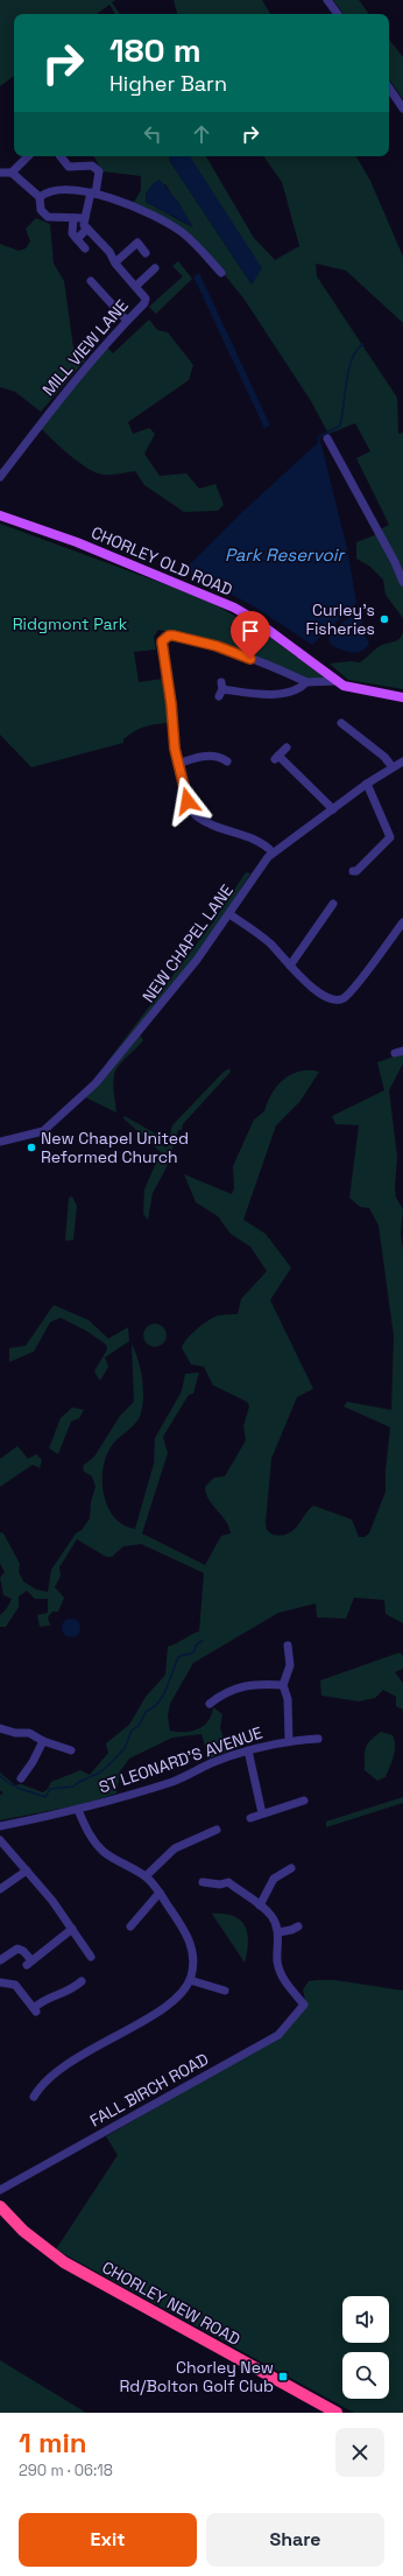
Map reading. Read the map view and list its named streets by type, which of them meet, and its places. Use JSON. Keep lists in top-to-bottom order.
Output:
{
  "streets": {
    "highway": ["CHORLEY NEW ROAD"],
    "main road": ["CHORLEY OLD ROAD"],
    "street": [
      "MILL VIEW LANE",
      "NEW CHAPEL LANE",
      "ST LEONARD'S AVENUE",
      "FALL BIRCH ROAD"
    ]
  },
  "water": ["Park Reservoir"],
  "parks": ["Ridgmont Park"],
  "places": {
    "other": ["Curley's Fisheries", "New Chapel United Reformed Church"],
    "transit": ["Chorley New Rd/Bolton Golf Club"]
  },
  "page": {
    "turn": ["180 m", "Higher Barn"],
    "heading": ["1 min", "290 m · 06:18"],
    "buttons": ["Exit", "Share"]
  }
}
